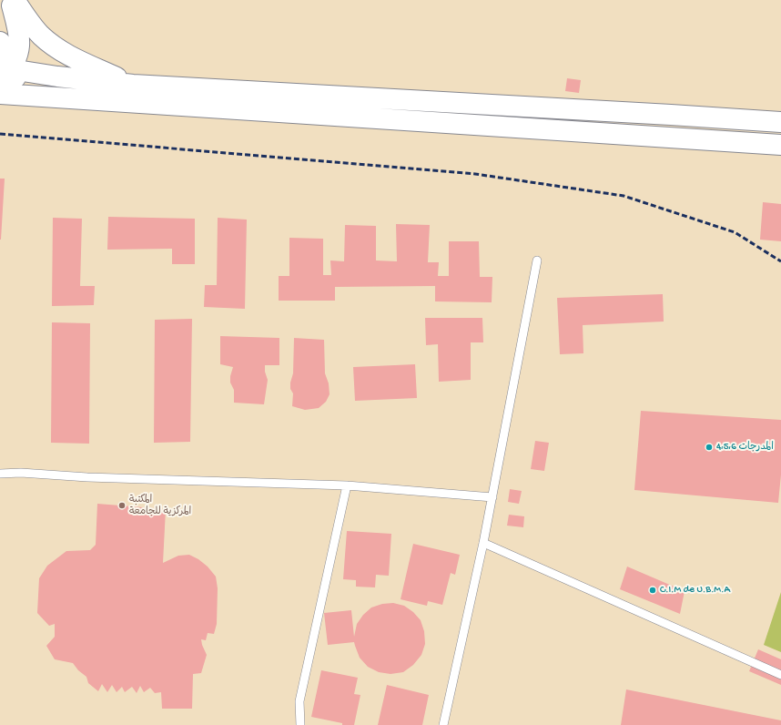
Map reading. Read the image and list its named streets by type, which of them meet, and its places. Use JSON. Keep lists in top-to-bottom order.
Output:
{
  "places": ["المدرجات 4،5،6", "المكتبة المركزية للجامعة", "C.I.M de U.B.M.A"]
}
